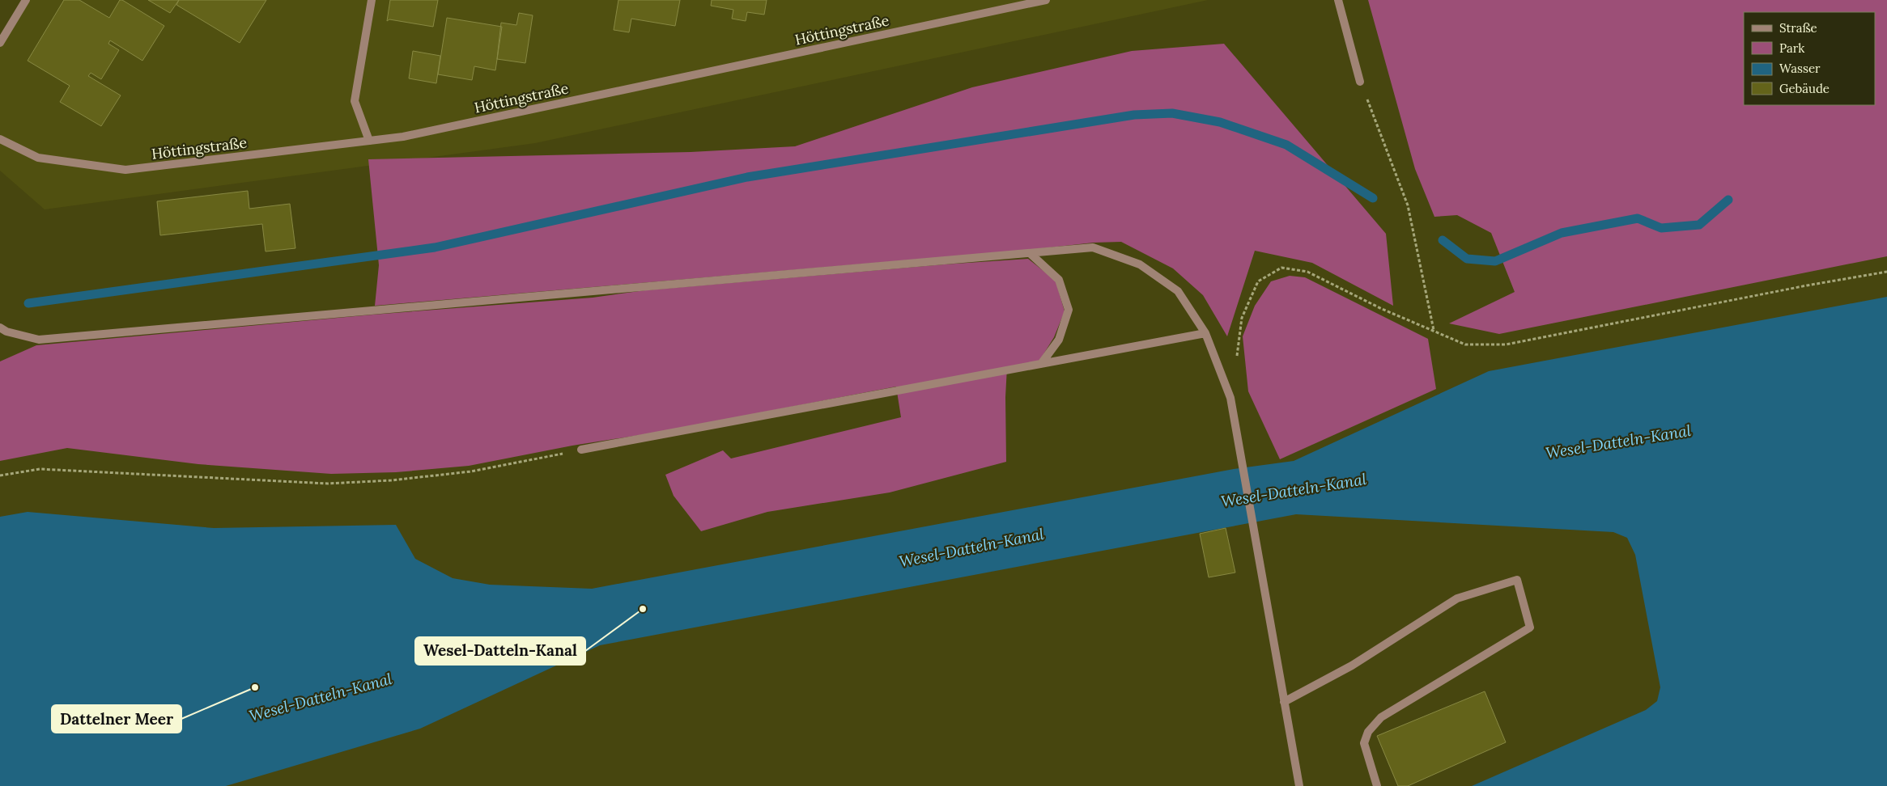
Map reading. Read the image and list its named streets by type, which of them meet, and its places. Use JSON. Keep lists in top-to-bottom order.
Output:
{
  "streets": {
    "street": ["Höttingstraße"]
  },
  "water": ["Wesel-Datteln-Kanal"],
  "places": ["Wesel-Datteln-Kanal", "Dattelner Meer"],
  "legend": [
    "Straße",
    "Park",
    "Wasser",
    "Gebäude"
  ]
}
